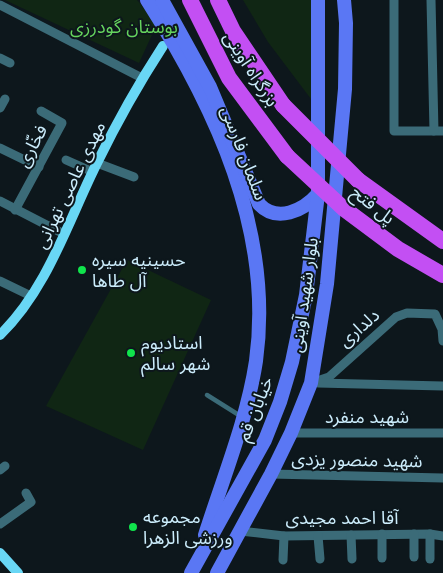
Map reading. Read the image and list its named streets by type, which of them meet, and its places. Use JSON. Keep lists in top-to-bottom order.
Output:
{
  "streets": {
    "highway": ["بزرگراه آوینی", "پل فتح"],
    "main road": ["سلمان فارسی", "بلوار شهید آوینی", "خیابان قم"],
    "street": [
      "فخّاری",
      "مهدی عاصی تهرانی",
      "دلداری",
      "شهید منفرد",
      "شهید منصور یزدی",
      "آقا احمد مجیدی"
    ]
  },
  "crossings": [
    ["بزرگراه آوینی", "پل فتح"],
    ["سلمان فارسی", "خیابان قم"],
    ["بلوار شهید آوینی", "دلداری"],
    ["بلوار شهید آوینی", "شهید منفرد"],
    ["بلوار شهید آوینی", "شهید منصور یزدی"],
    ["بلوار شهید آوینی", "آقا احمد مجیدی"]
  ],
  "parks": ["بوستان گودرزی"],
  "places": ["حسینیه سیره آل طاها", "استادیوم شهر سالم", "مجموعه ورزشی الزهرا"]
}
